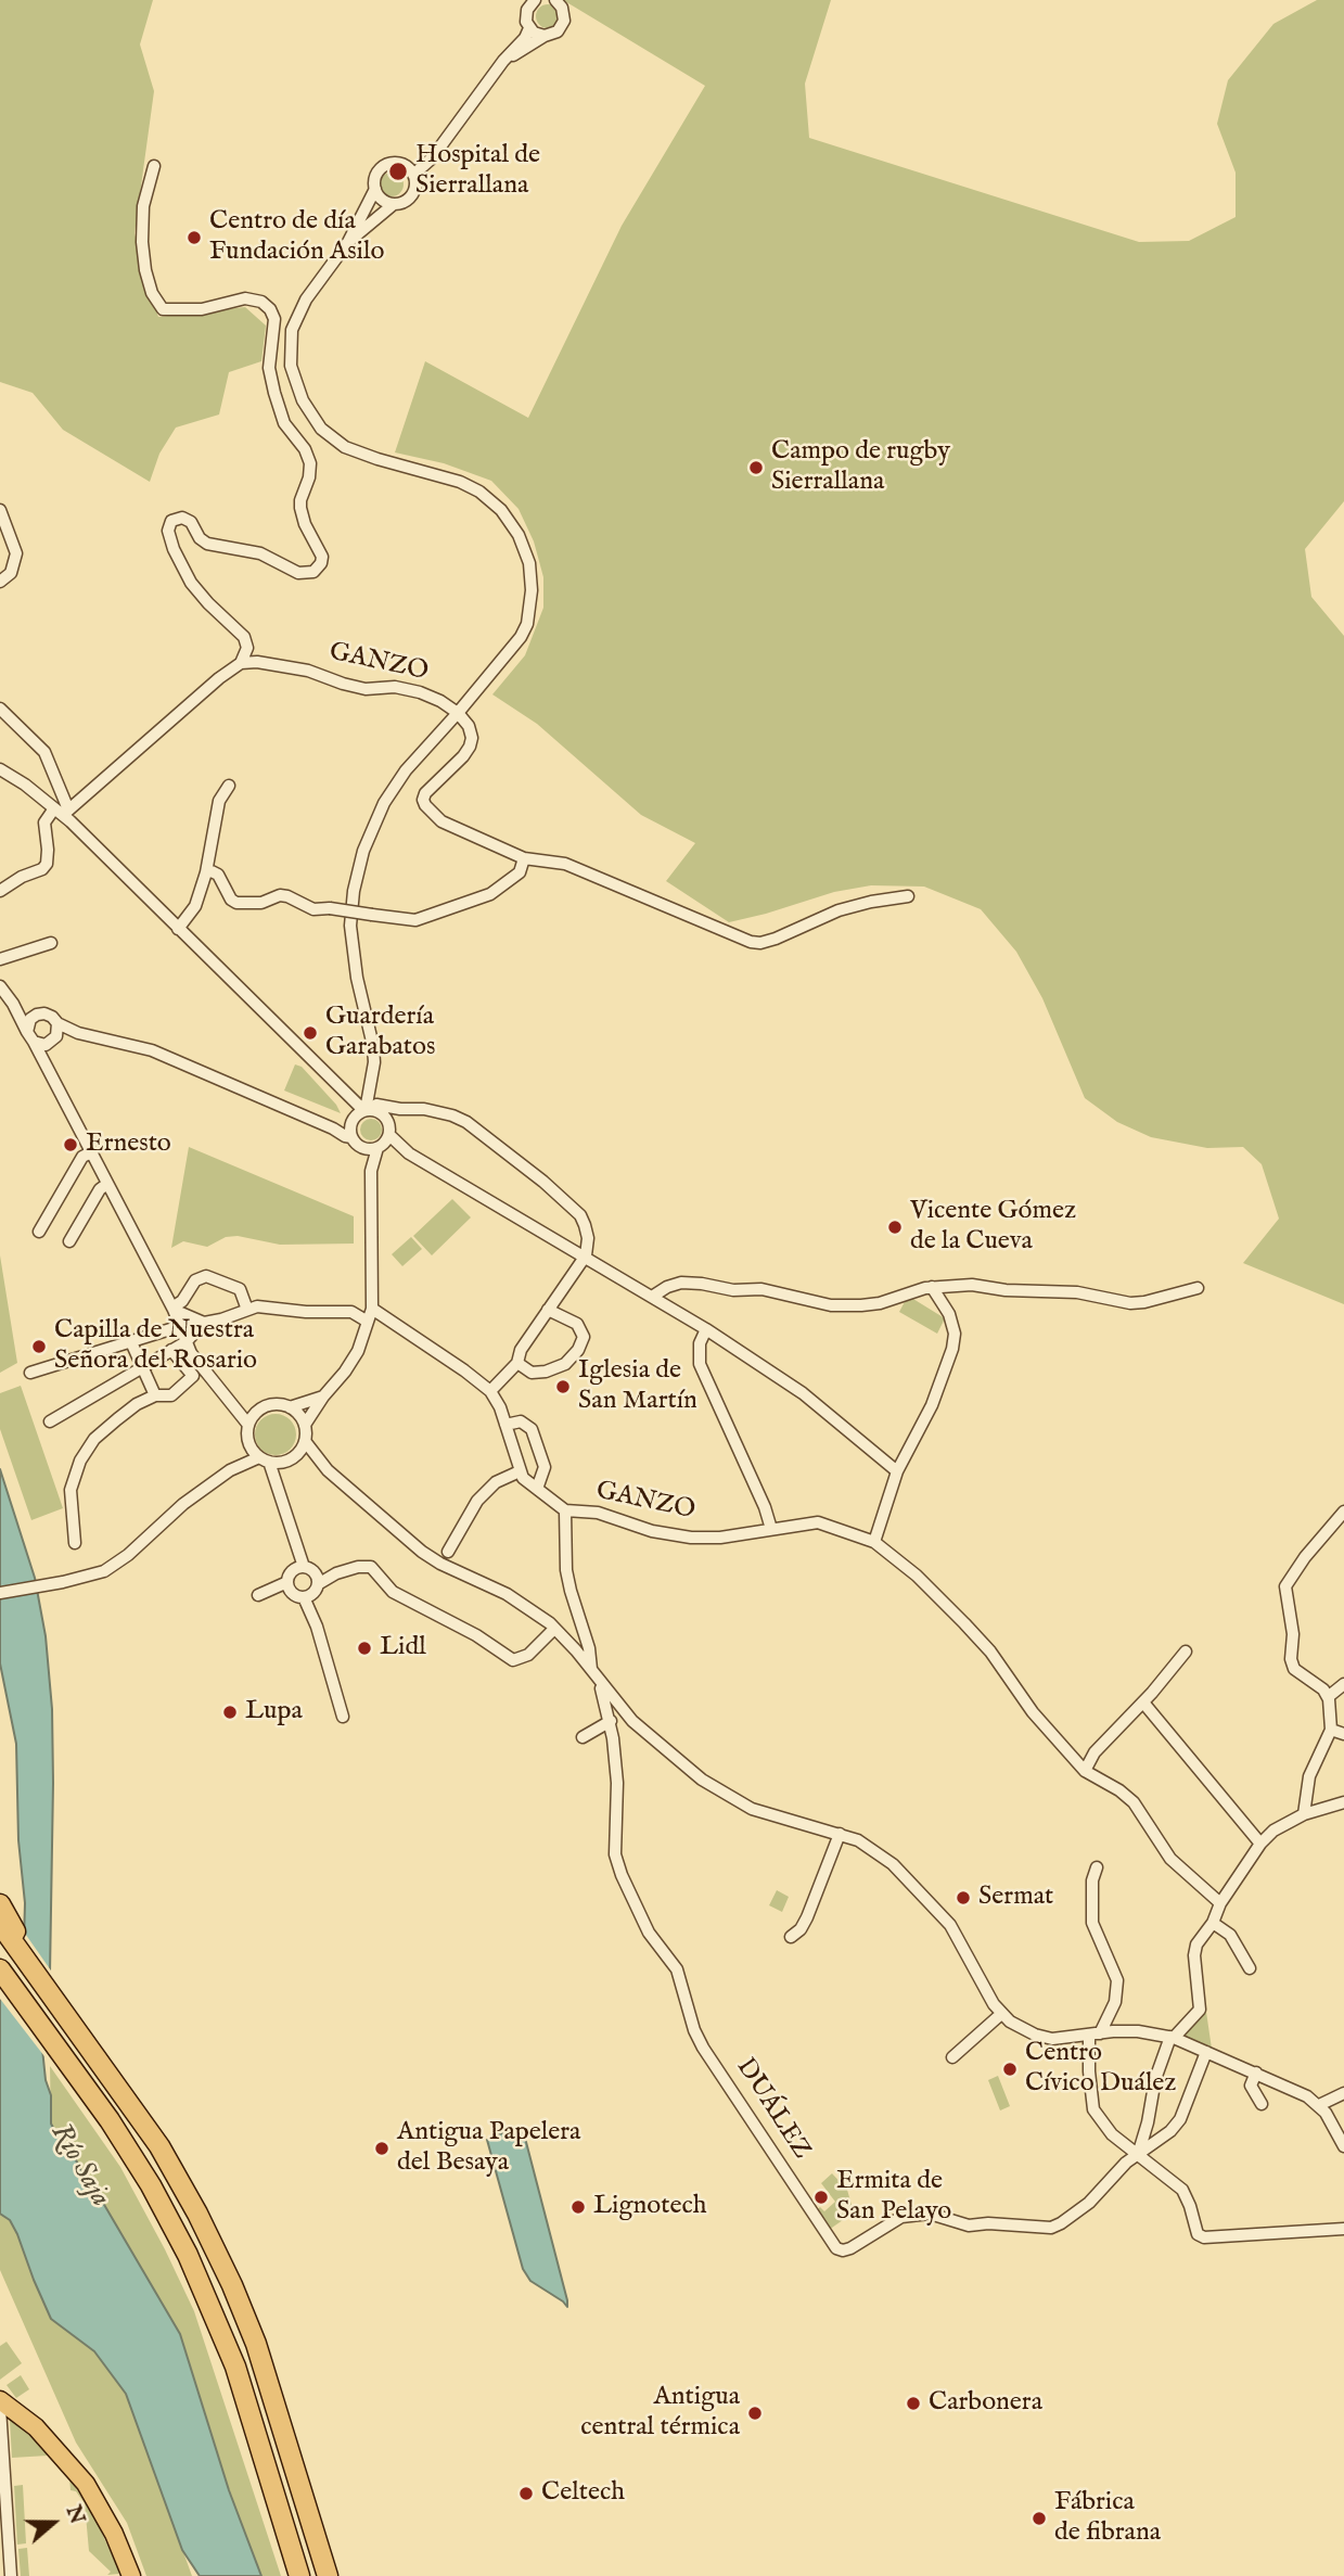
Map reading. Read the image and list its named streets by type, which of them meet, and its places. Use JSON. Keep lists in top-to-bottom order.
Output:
{
  "streets": {
    "street": ["GANZO", "DUÁLEZ"]
  },
  "crossings": [
    ["GANZO", "DUÁLEZ"]
  ],
  "water": ["Río Saja"],
  "places": [
    "Hospital de Sierrallana",
    "Centro de día Fundación Asilo",
    "Campo de rugby Sierrallana",
    "Guardería Garabatos",
    "Ernesto",
    "Vicente Gómez de la Cueva",
    "Capilla de Nuestra Señora del Rosario",
    "Iglesia de San Martín",
    "Lidl",
    "Lupa",
    "Sermat",
    "Centro Cívico Duález",
    "Antigua Papelera del Besaya",
    "Ermita de San Pelayo",
    "Lignotech",
    "Carbonera",
    "Antigua central térmica",
    "Celtech",
    "Fábrica de fibrana"
  ],
  "north": "right"
}
